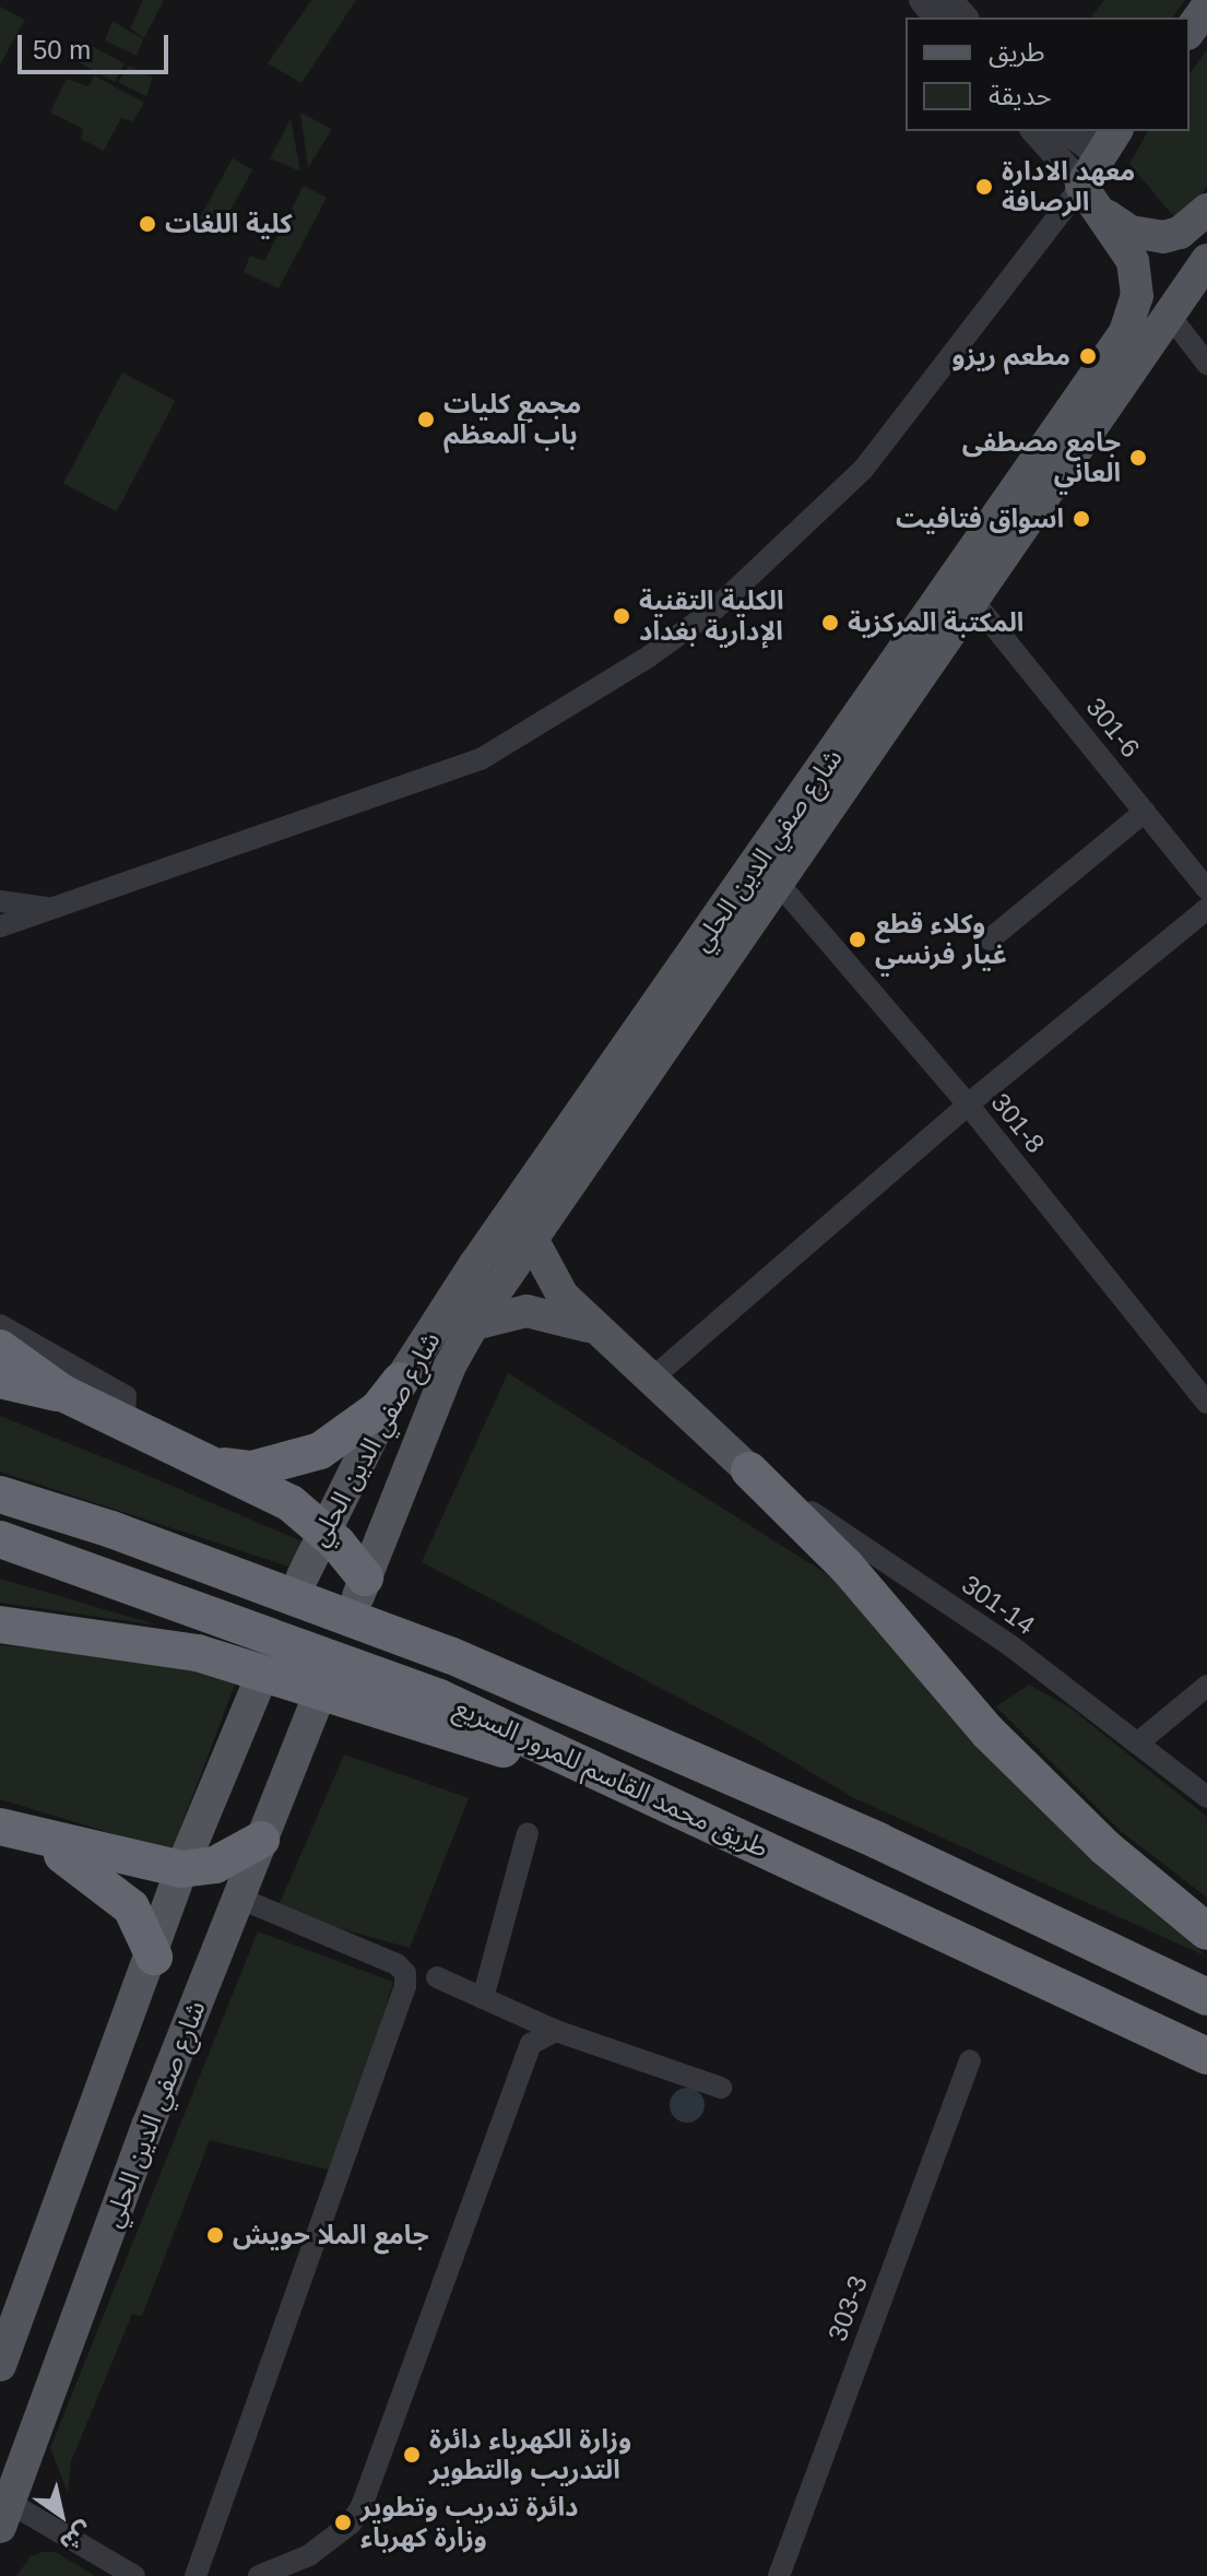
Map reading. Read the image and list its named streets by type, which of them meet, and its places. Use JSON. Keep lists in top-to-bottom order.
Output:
{
  "streets": {
    "highway": ["طريق محمد القاسم للمرور السريع"],
    "main road": ["شارع صفي الدين الحلي"],
    "street": [
      "301-6",
      "301-8",
      "301-14",
      "303-3"
    ]
  },
  "crossings": [
    ["301-6", "شارع صفي الدين الحلي"],
    ["شارع صفي الدين الحلي", "301-8"]
  ],
  "places": [
    "معهد الادارة الرصافة",
    "كلية اللغات",
    "مطعم ريزو",
    "مجمع كليات باب المعظم",
    "جامع مصطفى العاني",
    "اسواق فتافيت",
    "الكلية التقنية الإدارية بغداد",
    "المكتبة المركزية",
    "وكلاء قطع غيار فرنسي",
    "جامع الملا حويش",
    "وزارة الكهرباء دائرة التدريب والتطوير",
    "دائرة تدريب وتطوير وزارة كهرباء"
  ],
  "legend": ["طريق", "حديقة"],
  "scale_bar": "50 m",
  "north": "bottom right"
}
